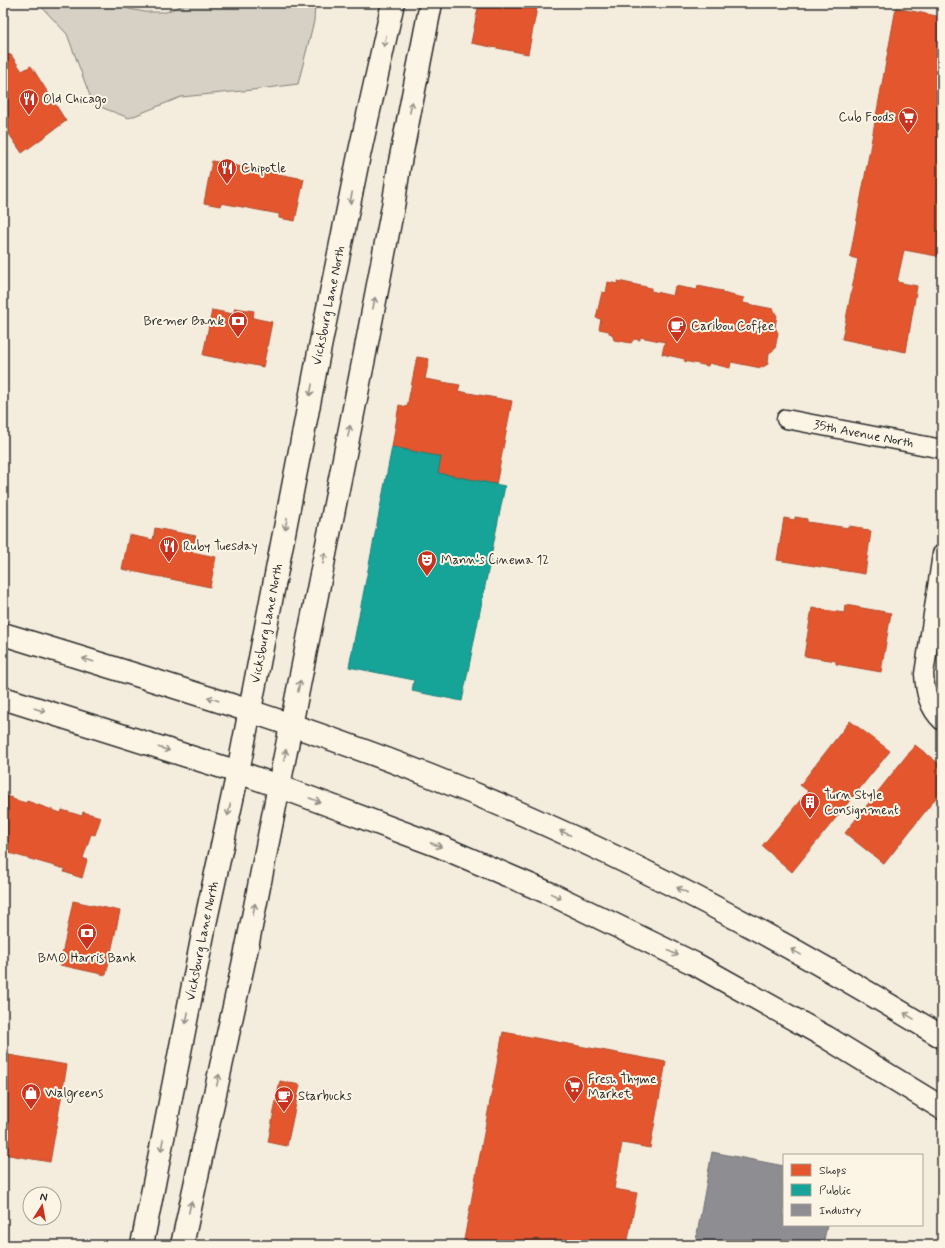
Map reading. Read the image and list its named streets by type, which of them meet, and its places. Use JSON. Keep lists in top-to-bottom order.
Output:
{
  "streets": {
    "main road": ["Vicksburg Lane North"],
    "street": ["35th Avenue North"]
  },
  "places": {
    "restaurant": ["Old Chicago", "Chipotle", "Ruby Tuesday"],
    "supermarket": ["Cub Foods", "Fresh Thyme Market"],
    "bank": ["Bremer Bank", "BMO Harris Bank"],
    "cafe": ["Caribou Coffee", "Starbucks"],
    "theatre": ["Mann's Cinema 12"],
    "building": ["Turn Style Consignment"],
    "shop": ["Walgreens"]
  },
  "legend": ["Shops", "Public", "Industry"],
  "north": "top"
}
